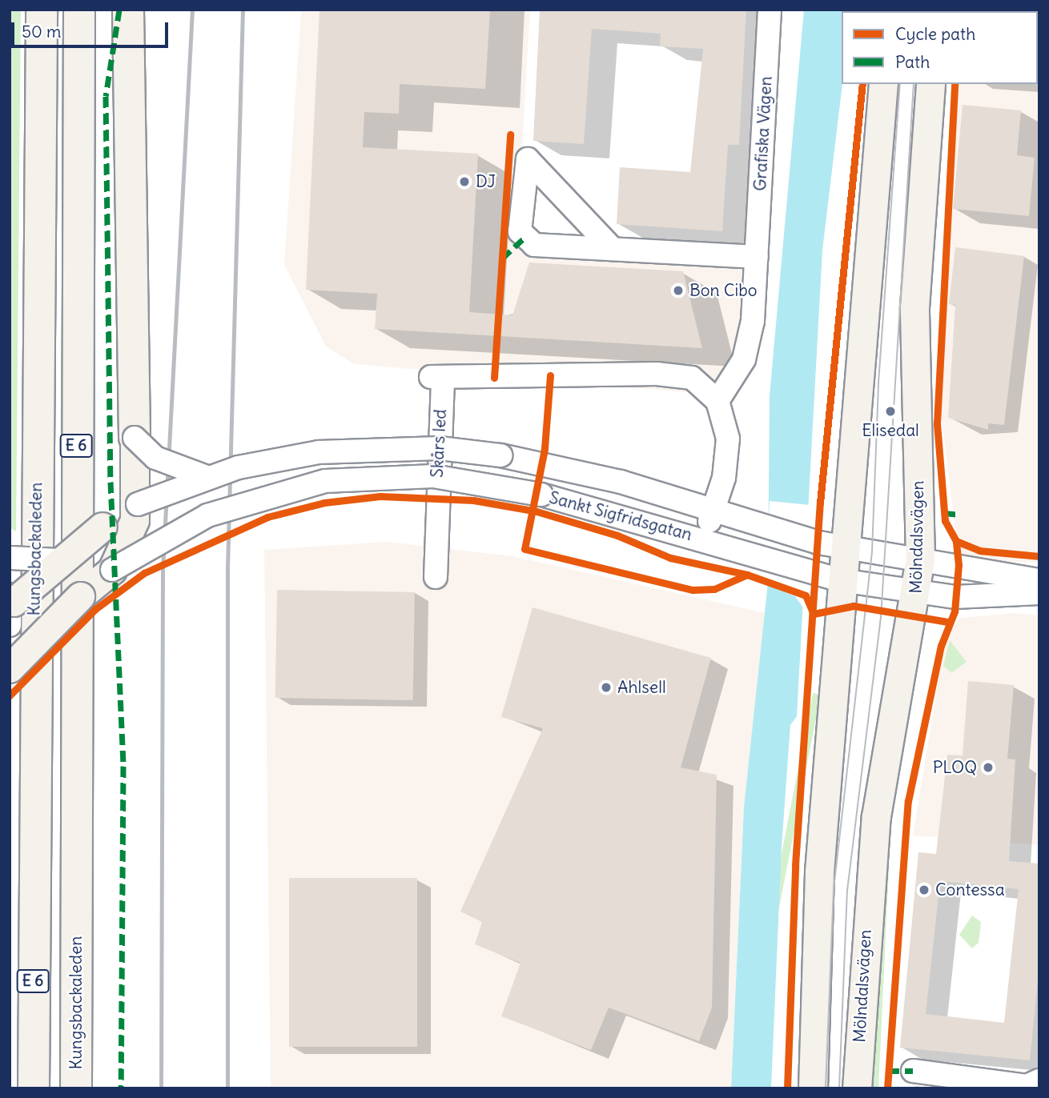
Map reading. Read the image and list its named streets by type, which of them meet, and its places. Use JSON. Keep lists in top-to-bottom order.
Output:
{
  "streets": {
    "highway": ["E 6", "Kungsbackaleden"],
    "main road": ["Sankt Sigfridsgatan", "Mölndalsvägen"],
    "street": ["Grafiska Vägen", "Skårs led"]
  },
  "crossings": [
    ["Grafiska Vägen", "Skårs led"],
    ["Sankt Sigfridsgatan", "Mölndalsvägen"]
  ],
  "places": [
    "DJ",
    "Bon Cibo",
    "Elisedal",
    "Ahlsell",
    "PLOQ",
    "Contessa"
  ],
  "legend": ["Cycle path", "Path"],
  "scale_bar": "50 m"
}
